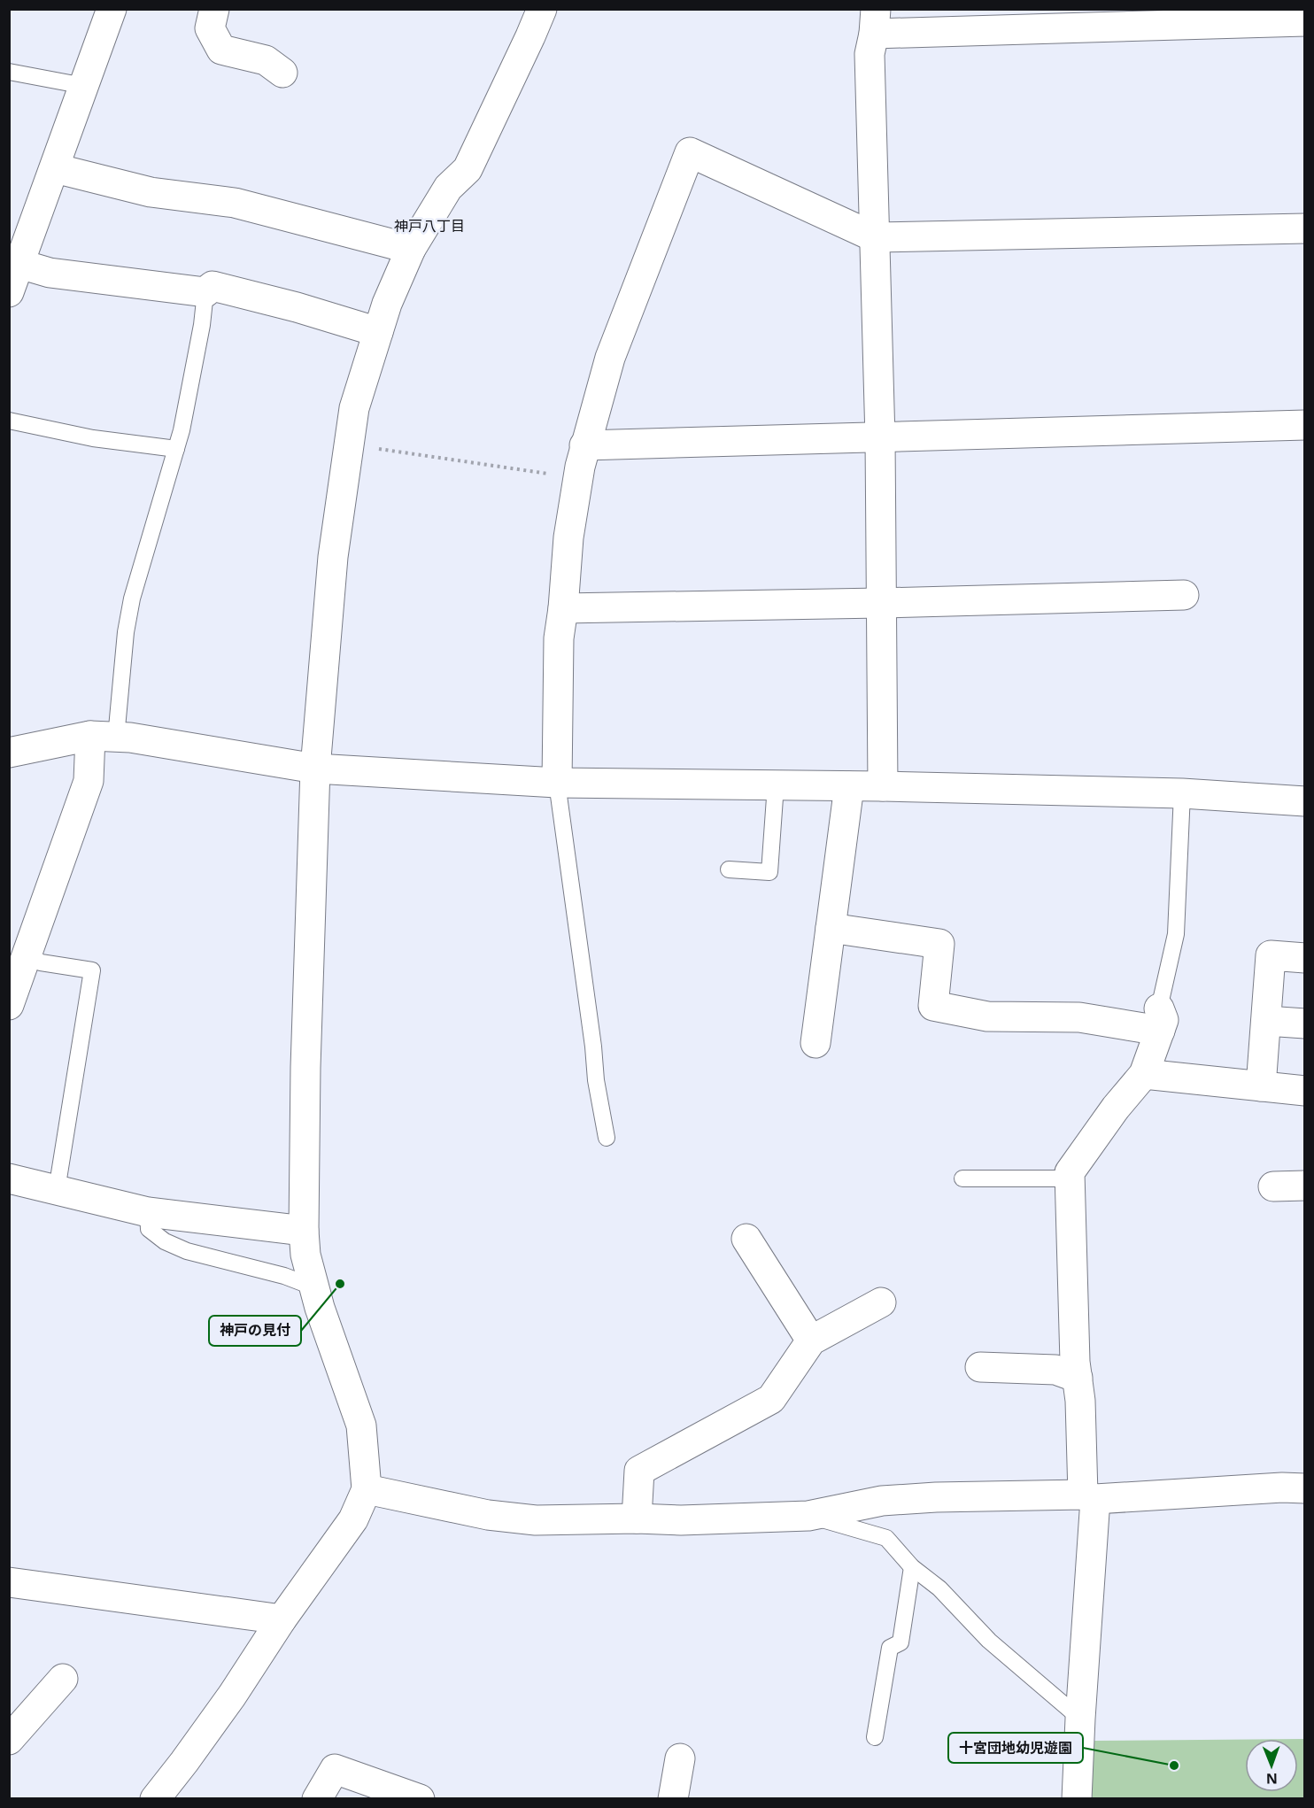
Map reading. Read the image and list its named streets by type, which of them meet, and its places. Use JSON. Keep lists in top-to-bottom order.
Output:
{
  "districts": ["神戸八丁目"],
  "places": ["神戸の見付", "十宮団地幼児遊園"],
  "north": "bottom"
}
